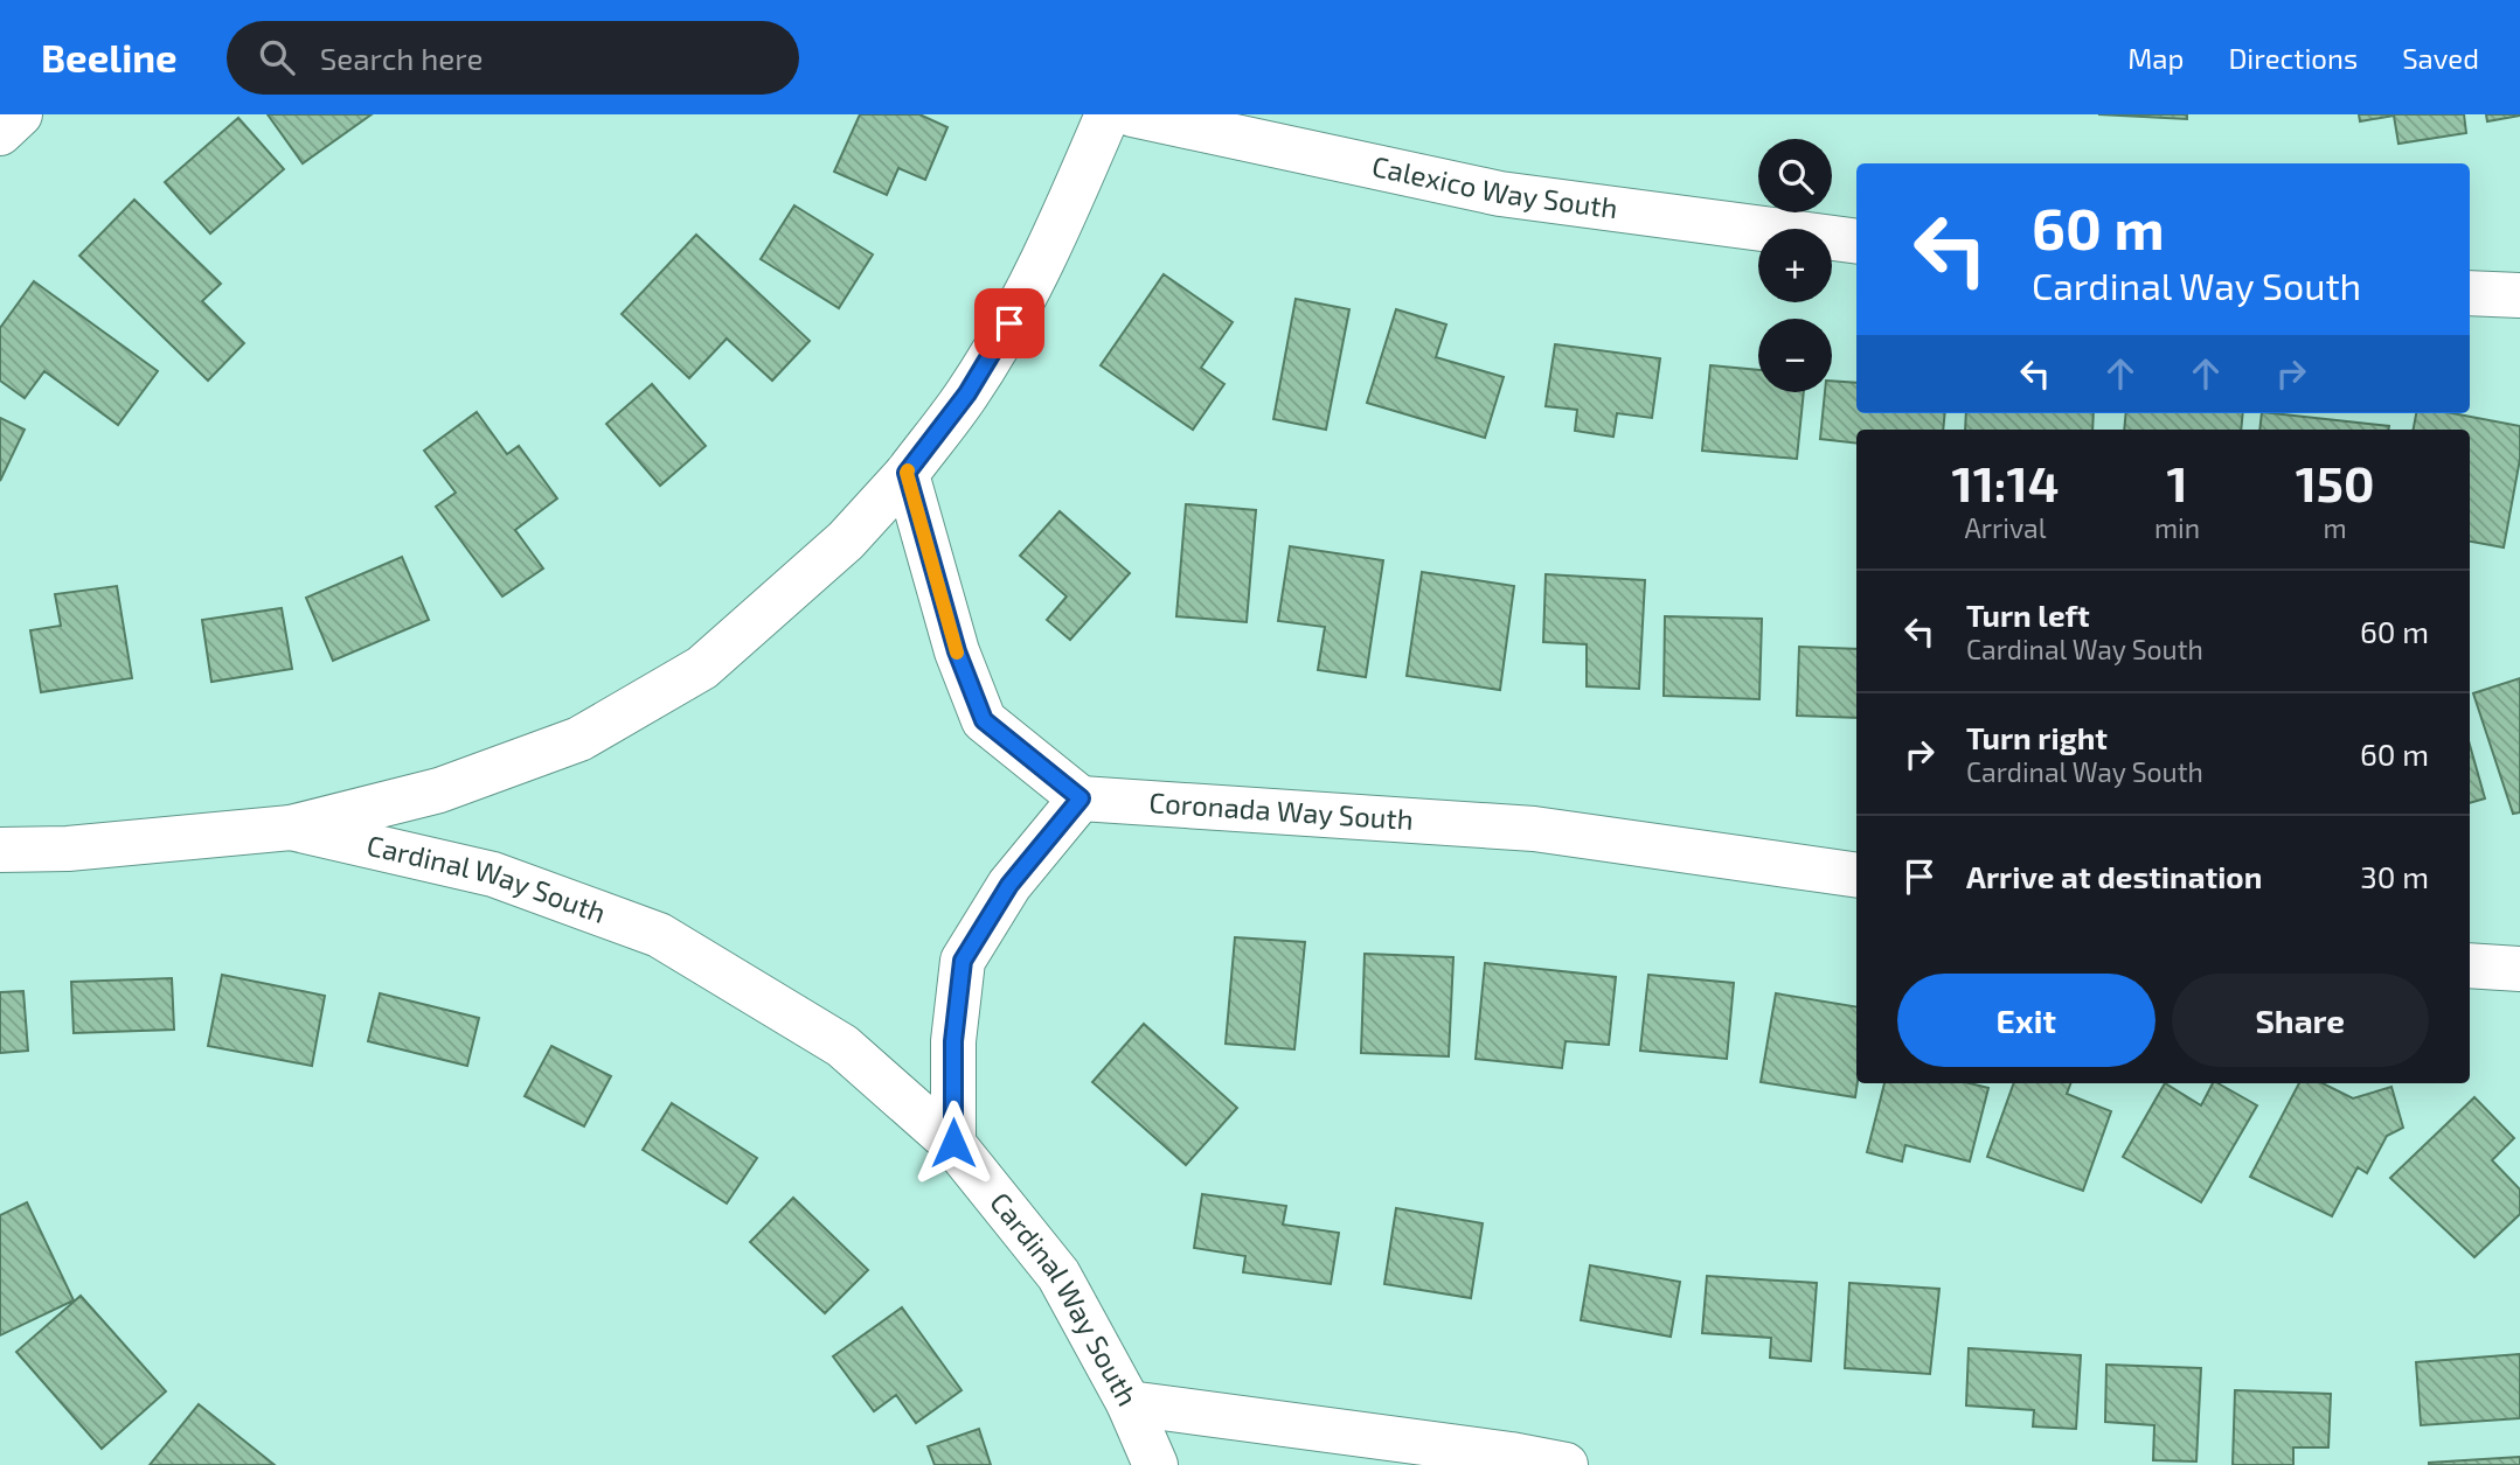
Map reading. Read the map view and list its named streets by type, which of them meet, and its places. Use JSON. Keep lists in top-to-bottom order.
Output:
{
  "streets": {
    "street": ["Calexico Way South", "Coronada Way South", "Cardinal Way South"]
  },
  "page": {
    "header": "Beeline",
    "search": "Search here",
    "nav": ["Map", "Directions", "Saved"],
    "map_buttons": ["+", "−"],
    "turn": ["60 m", "Cardinal Way South"],
    "eta": [
      "11:14",
      "Arrival",
      "1",
      "min",
      "150",
      "m"
    ],
    "list": [
      {
        "name": "Turn left",
        "note": "Cardinal Way South",
        "value": "60 m"
      },
      {
        "name": "Turn right",
        "note": "Cardinal Way South",
        "value": "60 m"
      },
      {
        "name": "Arrive at destination",
        "value": "30 m"
      }
    ],
    "buttons": ["Exit", "Share"]
  }
}
